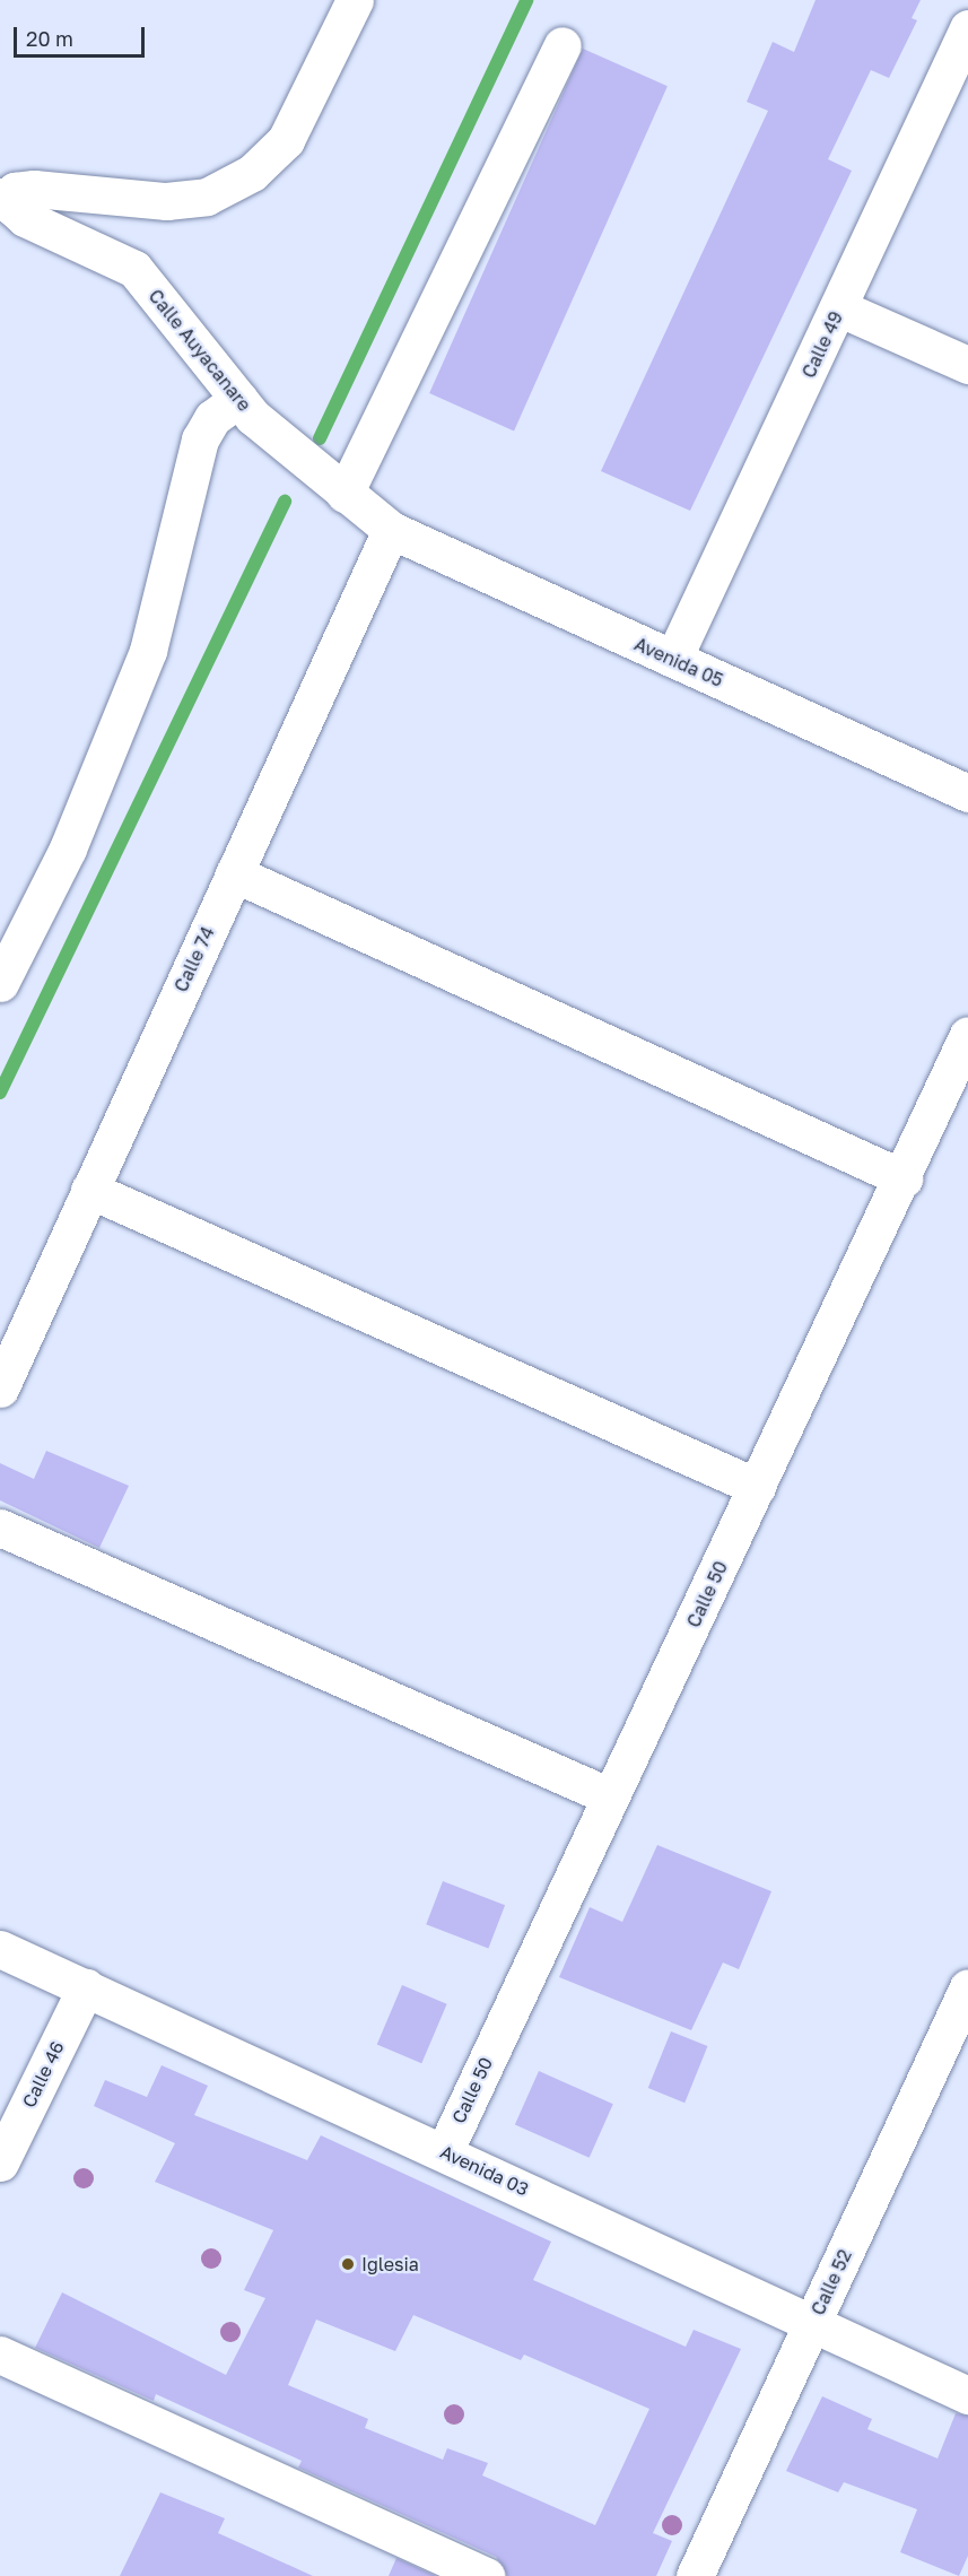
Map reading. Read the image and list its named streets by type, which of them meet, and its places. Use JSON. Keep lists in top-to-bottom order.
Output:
{
  "streets": {
    "street": [
      "Calle 49",
      "Calle Auyacanare",
      "Avenida 05",
      "Calle 74",
      "Calle 50",
      "Calle 46",
      "Avenida 03",
      "Calle 52"
    ]
  },
  "crossings": [
    ["Calle 49", "Avenida 05"],
    ["Calle Auyacanare", "Avenida 05"],
    ["Calle Auyacanare", "Calle 74"],
    ["Avenida 05", "Calle 74"],
    ["Calle 50", "Avenida 03"],
    ["Calle 46", "Avenida 03"],
    ["Avenida 03", "Calle 52"]
  ],
  "places": ["Iglesia"],
  "scale_bar": "20 m"
}
